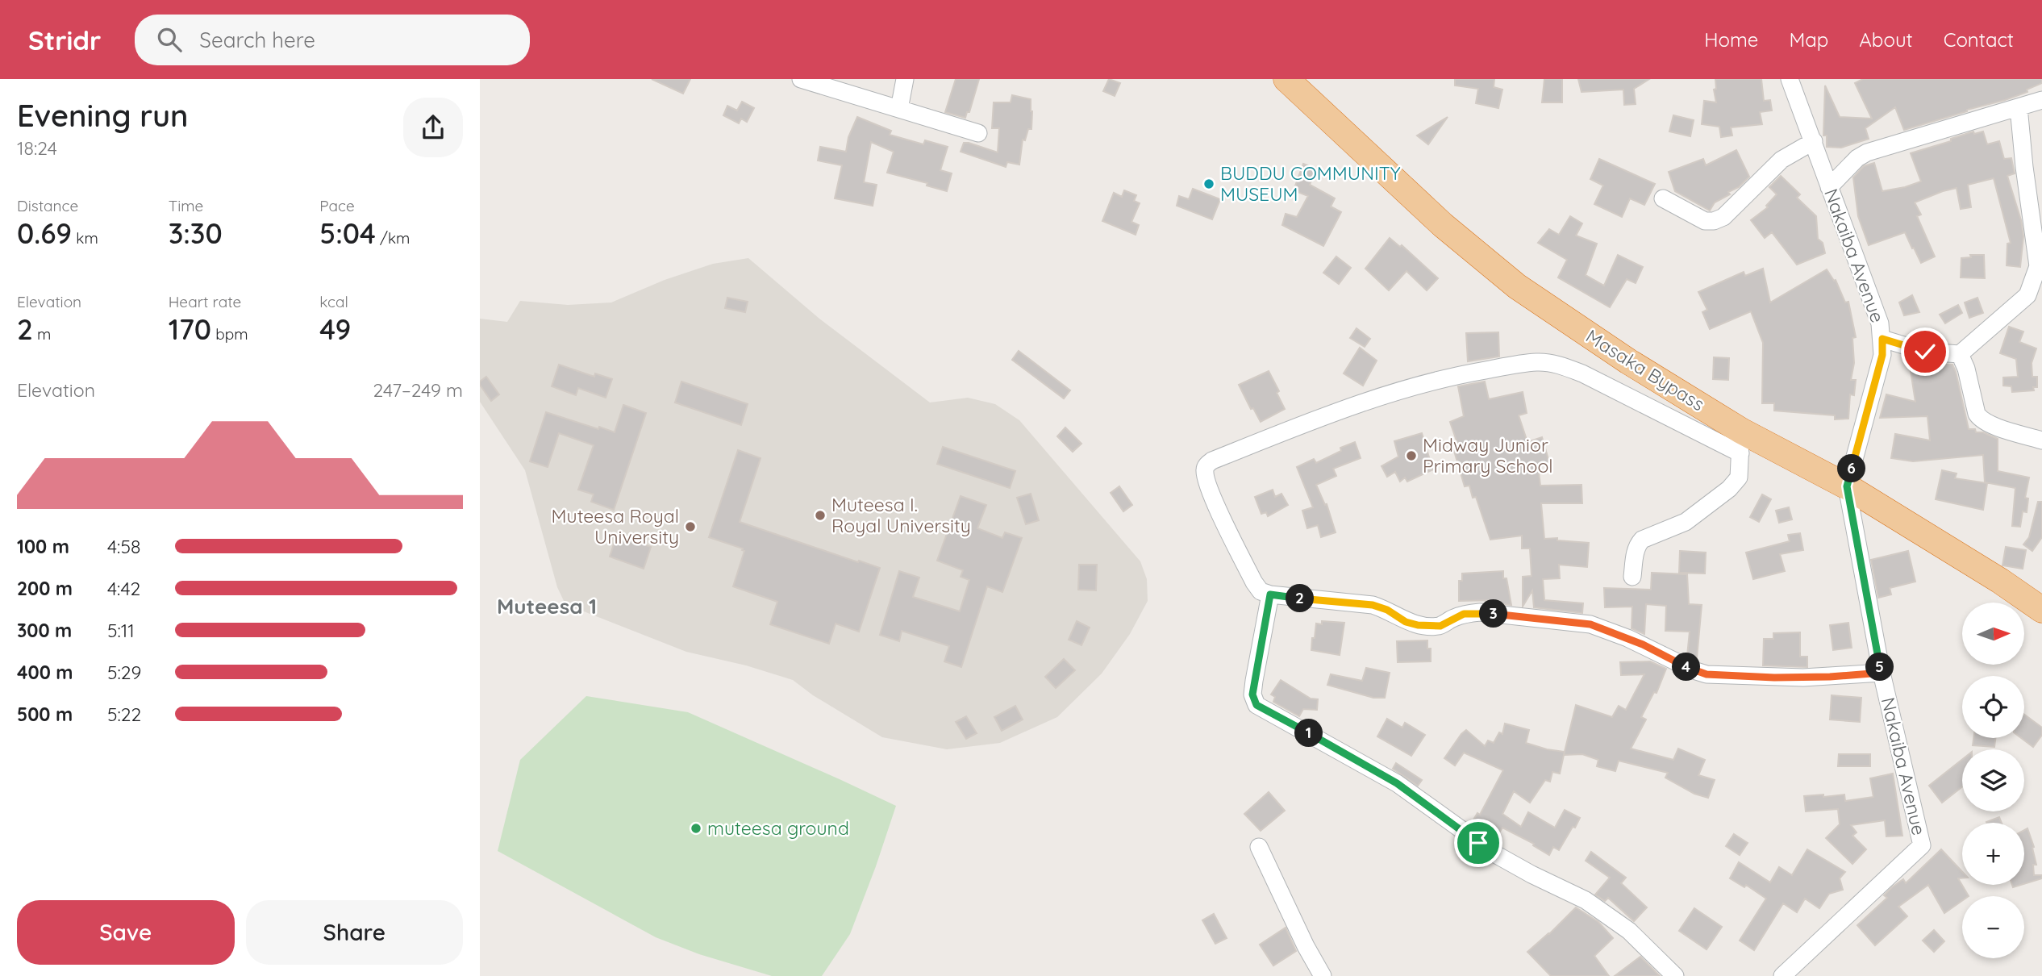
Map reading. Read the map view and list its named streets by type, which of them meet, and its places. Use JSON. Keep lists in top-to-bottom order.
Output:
{
  "streets": {
    "highway": ["Masaka Bypass"],
    "street": ["Nakaiba Avenue"]
  },
  "crossings": [
    ["Nakaiba Avenue", "Masaka Bypass"]
  ],
  "districts": ["Muteesa 1"],
  "places": [
    "BUDDU COMMUNITY MUSEUM",
    "Midway Junior Primary School",
    "Muteesa I. Royal University",
    "Muteesa Royal University",
    "muteesa ground"
  ],
  "north": "right",
  "page": {
    "header": "Stridr",
    "search": "Search here",
    "nav": [
      "Home",
      "Map",
      "About",
      "Contact"
    ],
    "heading": ["Evening run", "18:24"],
    "stats": [
      ["Distance", "0.69 km"],
      ["Time", "3:30"],
      ["Pace", "5:04 /km"],
      ["Elevation", "2 m"],
      ["Heart rate", "170 bpm"],
      ["kcal", "49"]
    ],
    "chart": ["Elevation", "247–249 m"],
    "pins": [
      "6",
      "2",
      "3",
      "4",
      "5",
      "1"
    ],
    "list": [
      {
        "name": "100 m",
        "note": "4:58"
      },
      {
        "name": "200 m",
        "note": "4:42"
      },
      {
        "name": "300 m",
        "note": "5:11"
      },
      {
        "name": "400 m",
        "note": "5:29"
      },
      {
        "name": "500 m",
        "note": "5:22"
      }
    ],
    "map_buttons": ["+", "−"],
    "buttons": ["Save", "Share"]
  }
}
